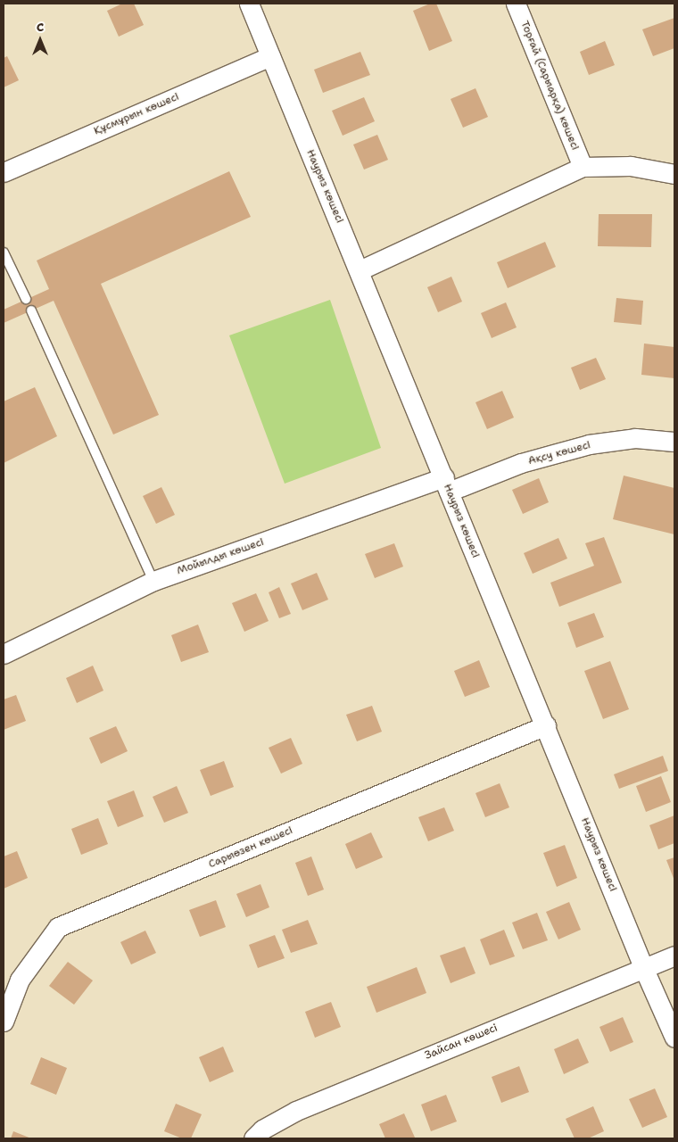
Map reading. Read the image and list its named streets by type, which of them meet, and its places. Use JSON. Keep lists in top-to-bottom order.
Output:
{
  "streets": {
    "street": [
      "Торғай (Сарыарқа) көшесі",
      "Құсмұрын көшесі",
      "Наурыз көшесі",
      "Ақсу көшесі",
      "Мойылды көшесі",
      "Сарыөзен көшесі",
      "Зайсан көшесі"
    ]
  },
  "crossings": [
    ["Құсмұрын көшесі", "Наурыз көшесі"],
    ["Наурыз көшесі", "Ақсу көшесі"],
    ["Наурыз көшесі", "Мойылды көшесі"],
    ["Наурыз көшесі", "Сарыөзен көшесі"],
    ["Наурыз көшесі", "Зайсан көшесі"],
    ["Ақсу көшесі", "Мойылды көшесі"]
  ],
  "north": "top"
}
